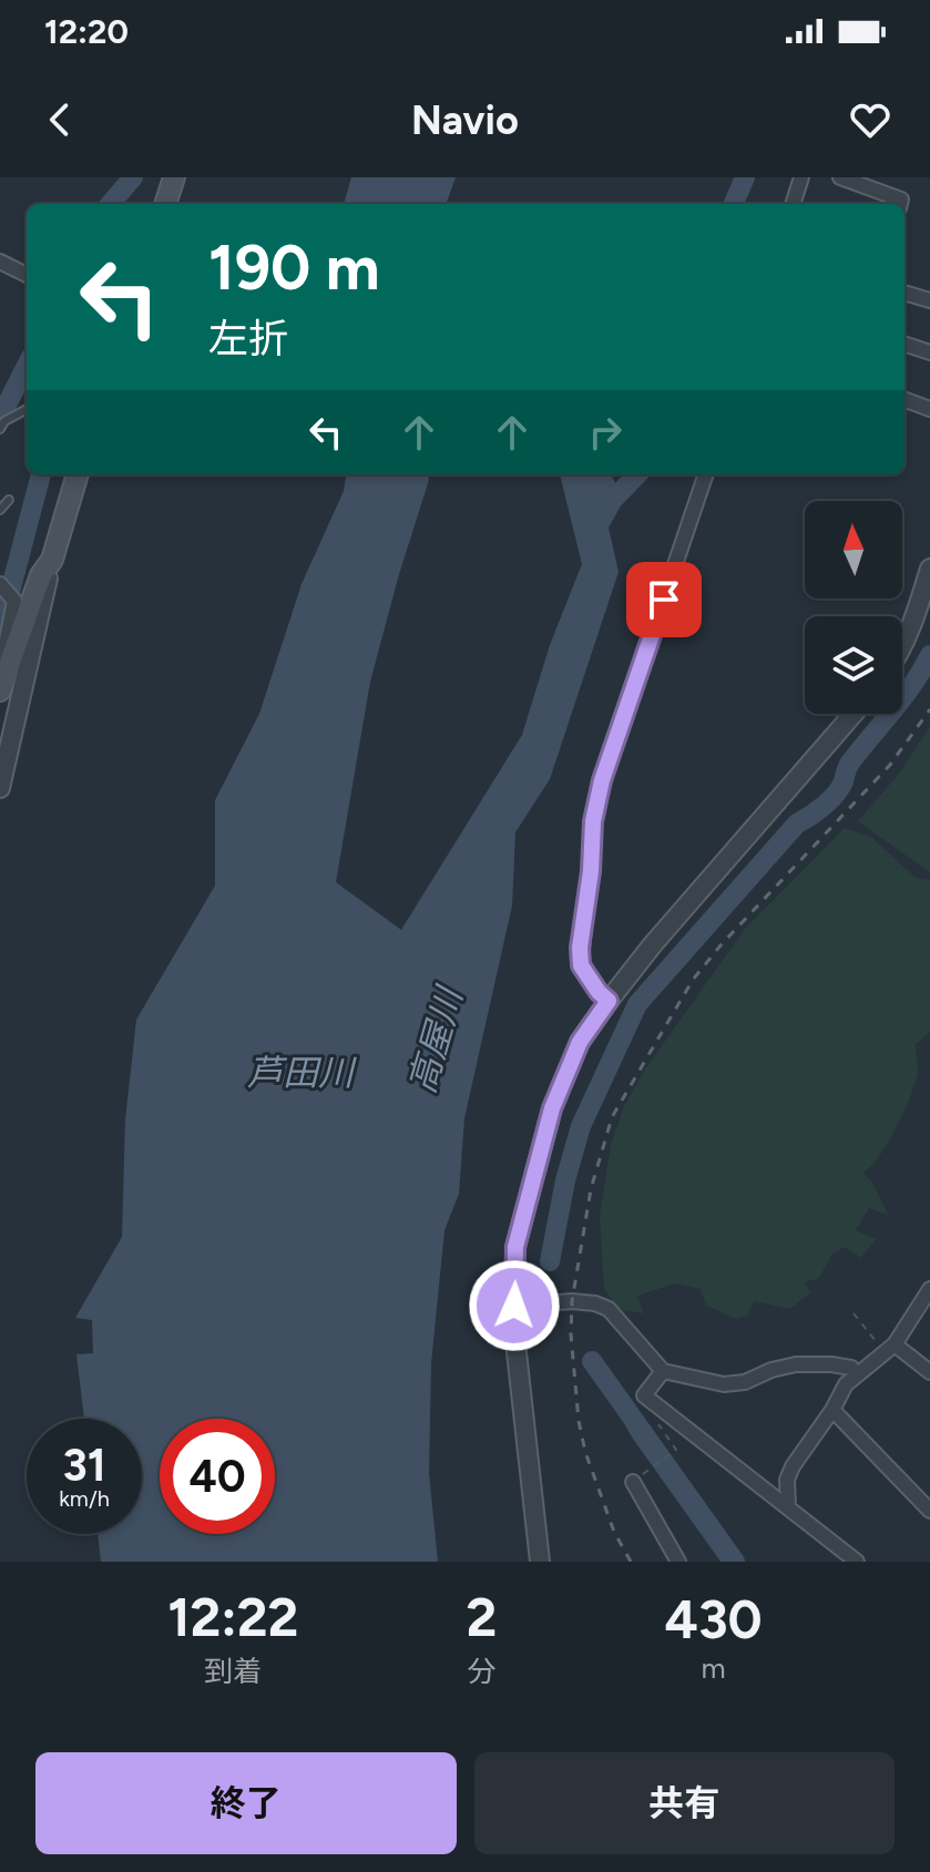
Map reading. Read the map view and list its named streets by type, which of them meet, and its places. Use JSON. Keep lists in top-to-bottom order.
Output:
{
  "water": ["高屋川", "芦田川"],
  "north": "top",
  "page": {
    "status": "12:20",
    "header": "Navio",
    "turn": ["190 m", "左折"],
    "speed": "31 km/h",
    "limit": "40",
    "eta": [
      "12:22",
      "到着",
      "2",
      "分",
      "430",
      "m"
    ],
    "buttons": ["終了", "共有"]
  }
}
